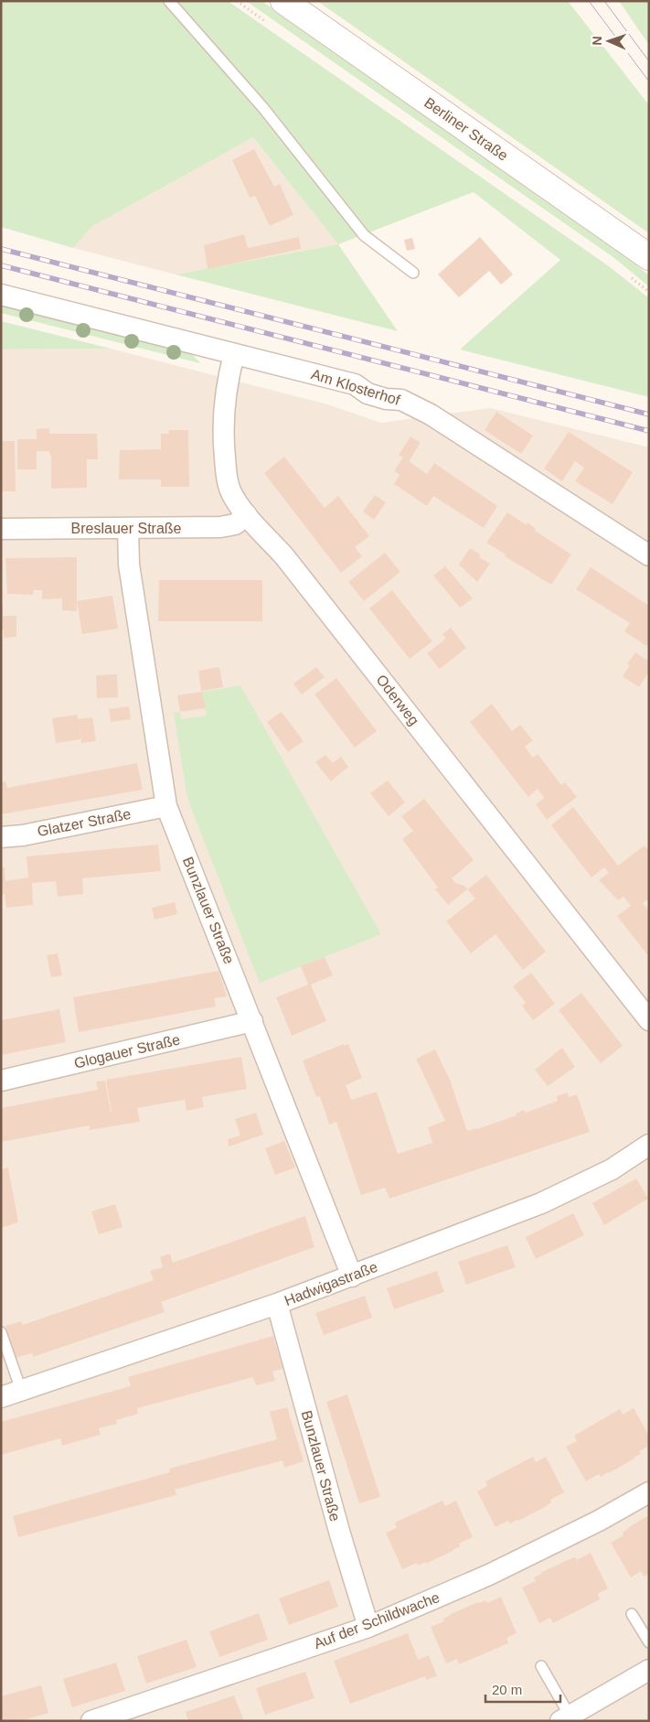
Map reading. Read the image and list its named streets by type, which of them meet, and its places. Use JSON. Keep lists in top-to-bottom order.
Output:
{
  "streets": {
    "main road": ["Berliner Straße"],
    "street": [
      "Am Klosterhof",
      "Breslauer Straße",
      "Oderweg",
      "Glatzer Straße",
      "Bunzlauer Straße",
      "Glogauer Straße",
      "Hadwigastraße",
      "Auf der Schildwache"
    ]
  },
  "crossings": [
    ["Am Klosterhof", "Oderweg"],
    ["Breslauer Straße", "Oderweg"],
    ["Breslauer Straße", "Bunzlauer Straße"],
    ["Glatzer Straße", "Bunzlauer Straße"],
    ["Bunzlauer Straße", "Glogauer Straße"],
    ["Bunzlauer Straße", "Hadwigastraße"],
    ["Bunzlauer Straße", "Auf der Schildwache"]
  ],
  "scale_bar": "20 m",
  "north": "left"
}
